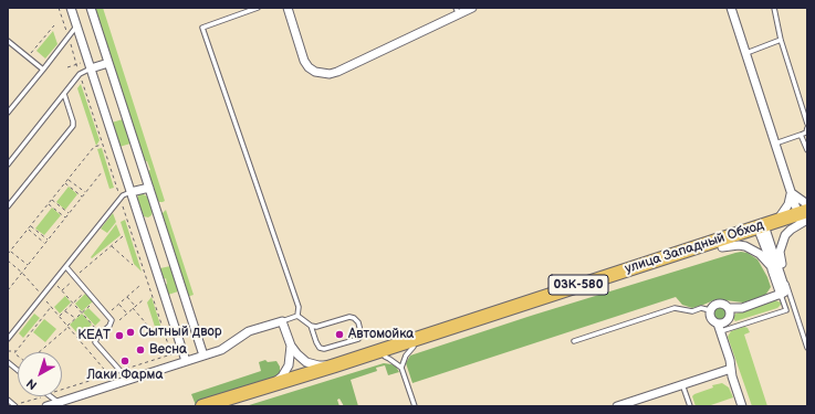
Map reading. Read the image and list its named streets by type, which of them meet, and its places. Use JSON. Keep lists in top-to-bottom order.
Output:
{
  "streets": {
    "highway": ["улица Западный Обход", "03К-580"]
  },
  "places": [
    "Сытный двор",
    "Автомойка",
    "КЕАТ",
    "Весна",
    "Лаки Фарма"
  ],
  "north": "bottom left"
}
